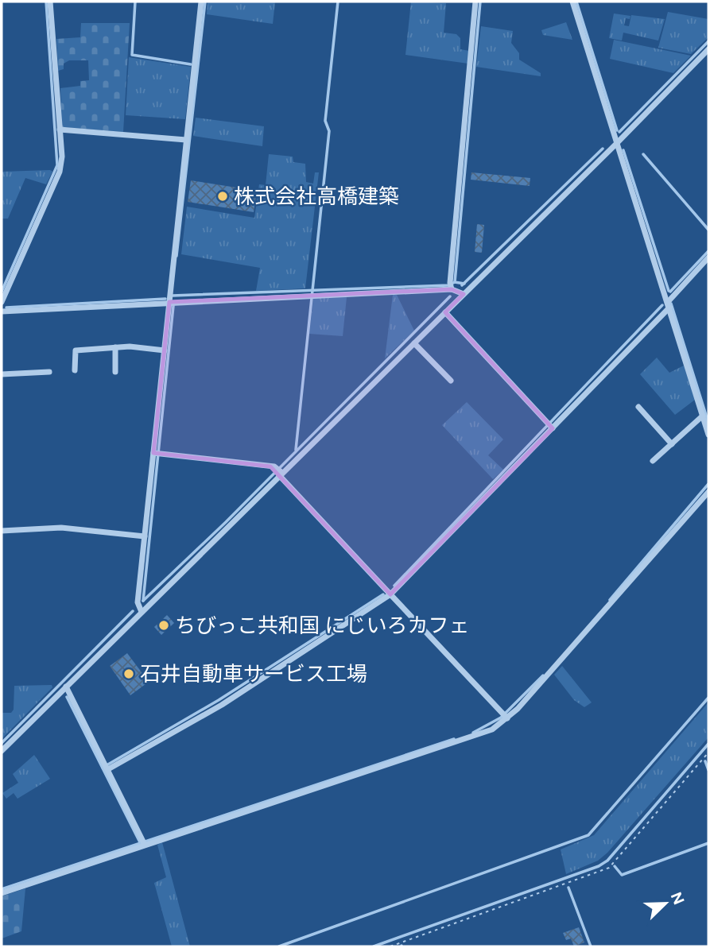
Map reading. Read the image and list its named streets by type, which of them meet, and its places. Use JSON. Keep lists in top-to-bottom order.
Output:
{
  "places": ["株式会社高橋建築", "ちびっこ共和国 にじいろカフェ", "石井自動車サービス工場"],
  "north": "top right"
}
